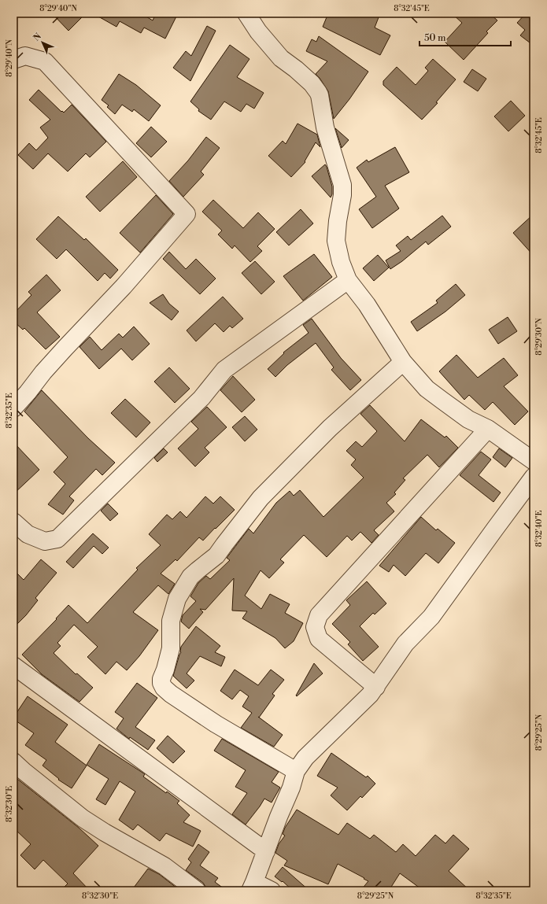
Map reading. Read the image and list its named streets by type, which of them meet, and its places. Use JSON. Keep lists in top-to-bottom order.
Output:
{
  "scale_bar": "50 m",
  "north": "top left",
  "coordinates": [
    "8°29'40\"N",
    "8°32'45\"E",
    "8°29'30\"N",
    "8°32'35\"E",
    "8°32'40\"E",
    "8°29'25\"N",
    "8°32'30\"E"
  ]
}
